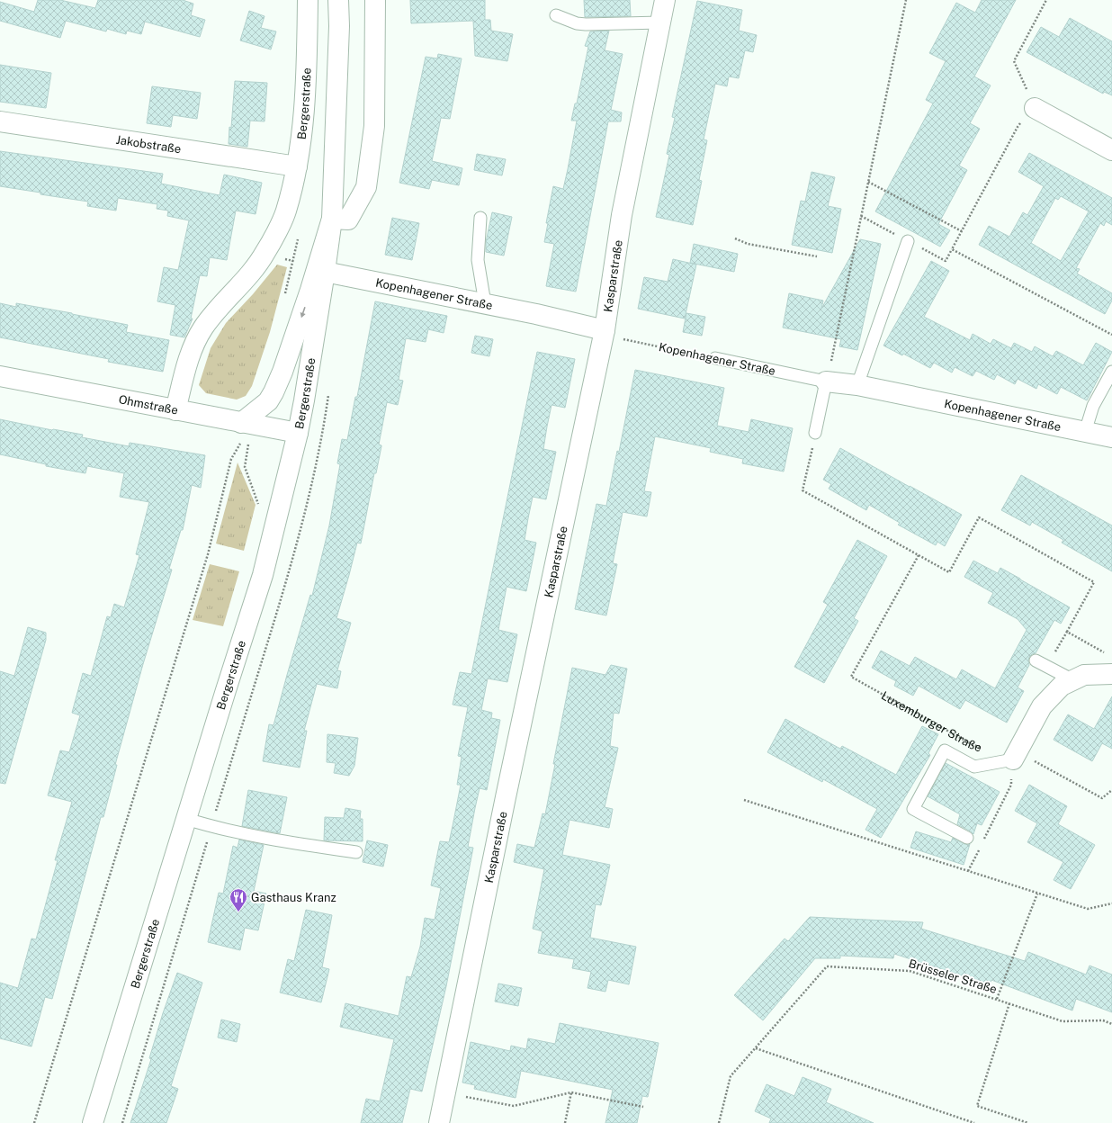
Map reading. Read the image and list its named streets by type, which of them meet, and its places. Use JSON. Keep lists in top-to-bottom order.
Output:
{
  "streets": {
    "street": [
      "Bergerstraße",
      "Jakobstraße",
      "Kasparstraße",
      "Kopenhagener Straße",
      "Ohmstraße"
    ],
    "path": ["Luxemburger Straße", "Brüsseler Straße"]
  },
  "crossings": [
    ["Bergerstraße", "Jakobstraße"],
    ["Bergerstraße", "Kopenhagener Straße"],
    ["Bergerstraße", "Ohmstraße"],
    ["Kasparstraße", "Kopenhagener Straße"]
  ],
  "places": {
    "restaurant": ["Gasthaus Kranz"]
  }
}
